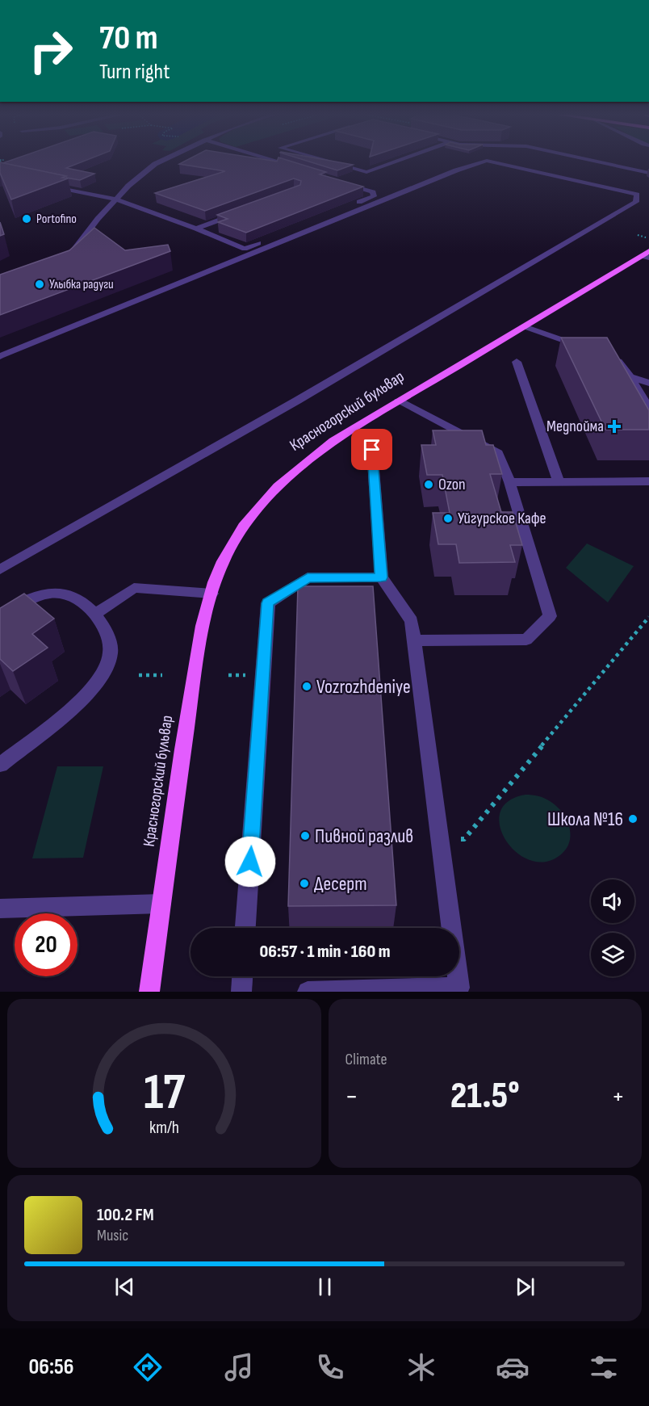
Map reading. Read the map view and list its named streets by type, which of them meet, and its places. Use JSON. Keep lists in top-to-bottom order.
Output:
{
  "streets": {
    "main road": ["Красногорский бульвар"]
  },
  "places": {
    "other": [
      "Portofino",
      "Улыбка радуги",
      "Ozon",
      "Уйгурское Кафе",
      "Vozrozhdeniye",
      "Школа №16",
      "Пивной разлив",
      "Десерт"
    ],
    "health": ["Медпойма"]
  },
  "page": {
    "turn": ["70 m", "Turn right"],
    "limit": "20",
    "trip": "06:57 · 1 min · 160 m",
    "tile": "Climate",
    "heat": ["−", "21.5°", "+"],
    "song": ["100.2 FM", "Music"],
    "tabs": "06:56",
    "gauge": ["17", "km/h"]
  }
}
